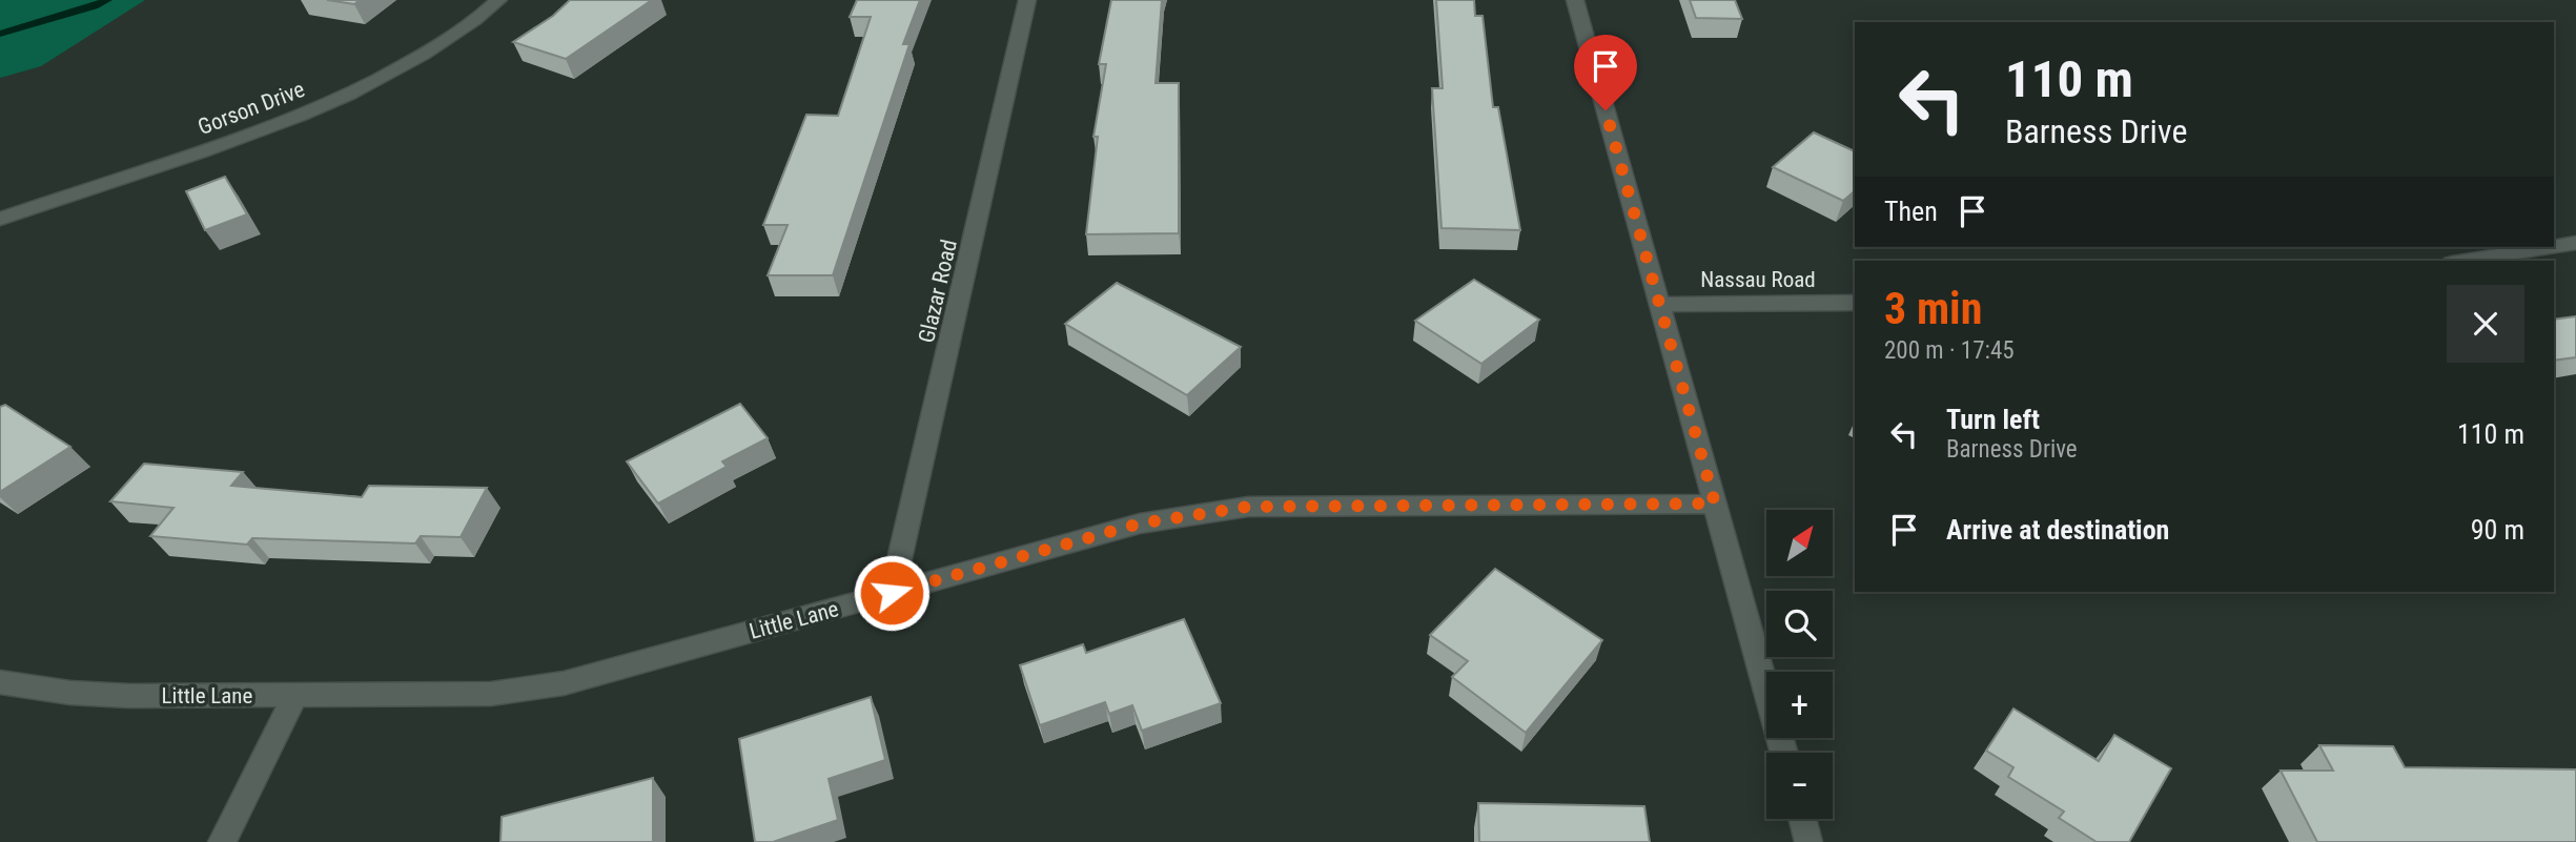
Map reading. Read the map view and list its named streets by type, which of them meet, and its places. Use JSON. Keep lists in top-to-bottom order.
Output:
{
  "streets": {
    "street": [
      "Gorson Drive",
      "Nassau Road",
      "Glazar Road",
      "Little Lane"
    ]
  },
  "crossings": [
    ["Glazar Road", "Little Lane"]
  ],
  "north": "top right",
  "page": {
    "turn": ["110 m", "Barness Drive"],
    "then": "Then",
    "heading": ["3 min", "200 m · 17:45"],
    "list": [
      {
        "name": "Turn left",
        "note": "Barness Drive",
        "value": "110 m"
      },
      {
        "name": "Arrive at destination",
        "value": "90 m"
      }
    ],
    "map_buttons": ["+", "−"]
  }
}
